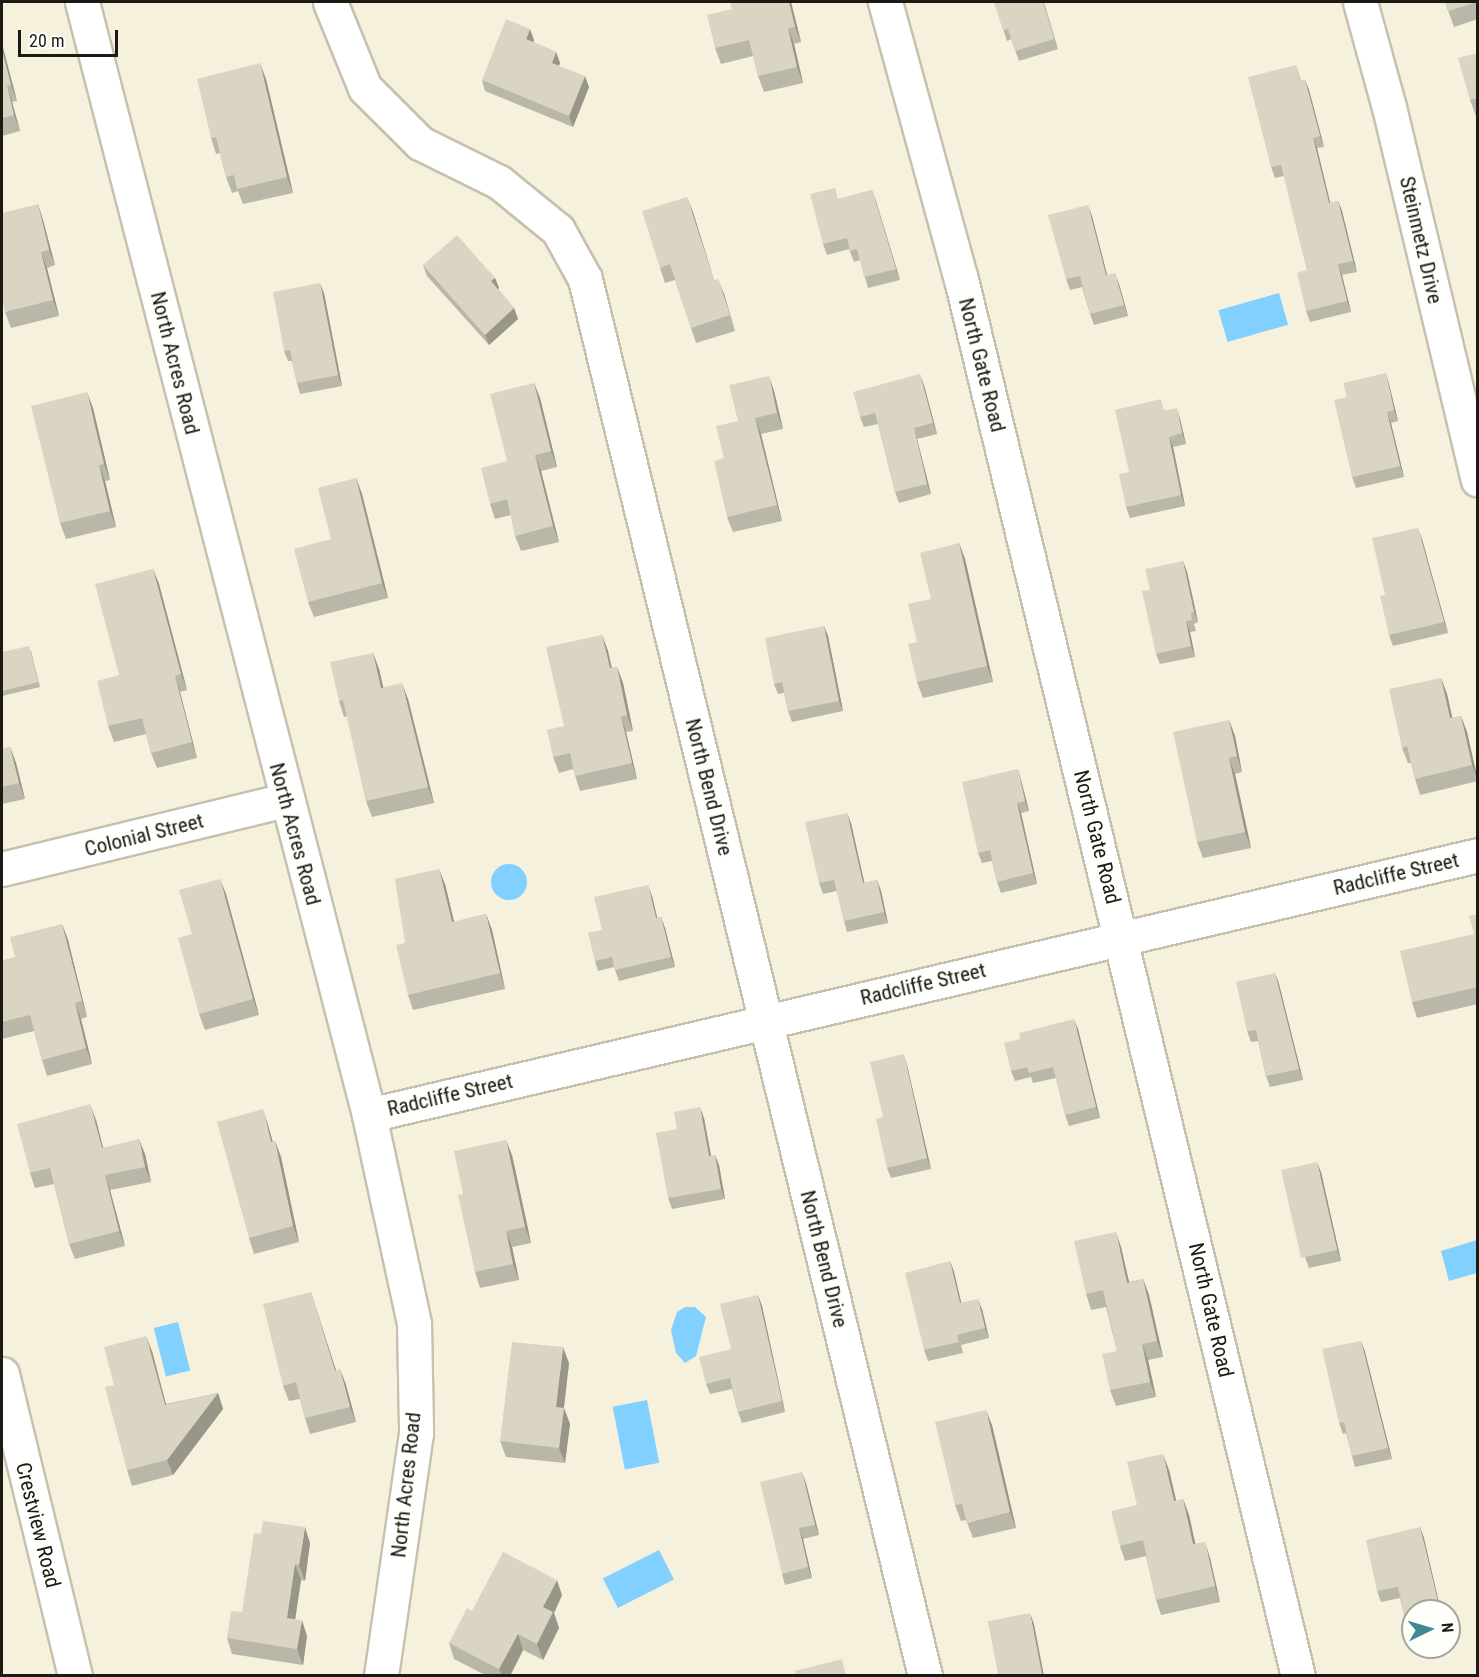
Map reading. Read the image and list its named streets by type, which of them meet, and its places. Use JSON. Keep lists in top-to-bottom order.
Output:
{
  "streets": {
    "street": [
      "Steinmetz Drive",
      "North Acres Road",
      "North Gate Road",
      "North Bend Drive",
      "Colonial Street",
      "Radcliffe Street",
      "Crestview Road"
    ]
  },
  "crossings": [
    ["North Acres Road", "Colonial Street"],
    ["North Acres Road", "Radcliffe Street"],
    ["North Gate Road", "Radcliffe Street"],
    ["North Bend Drive", "Radcliffe Street"]
  ],
  "scale_bar": "20 m",
  "north": "right"
}
